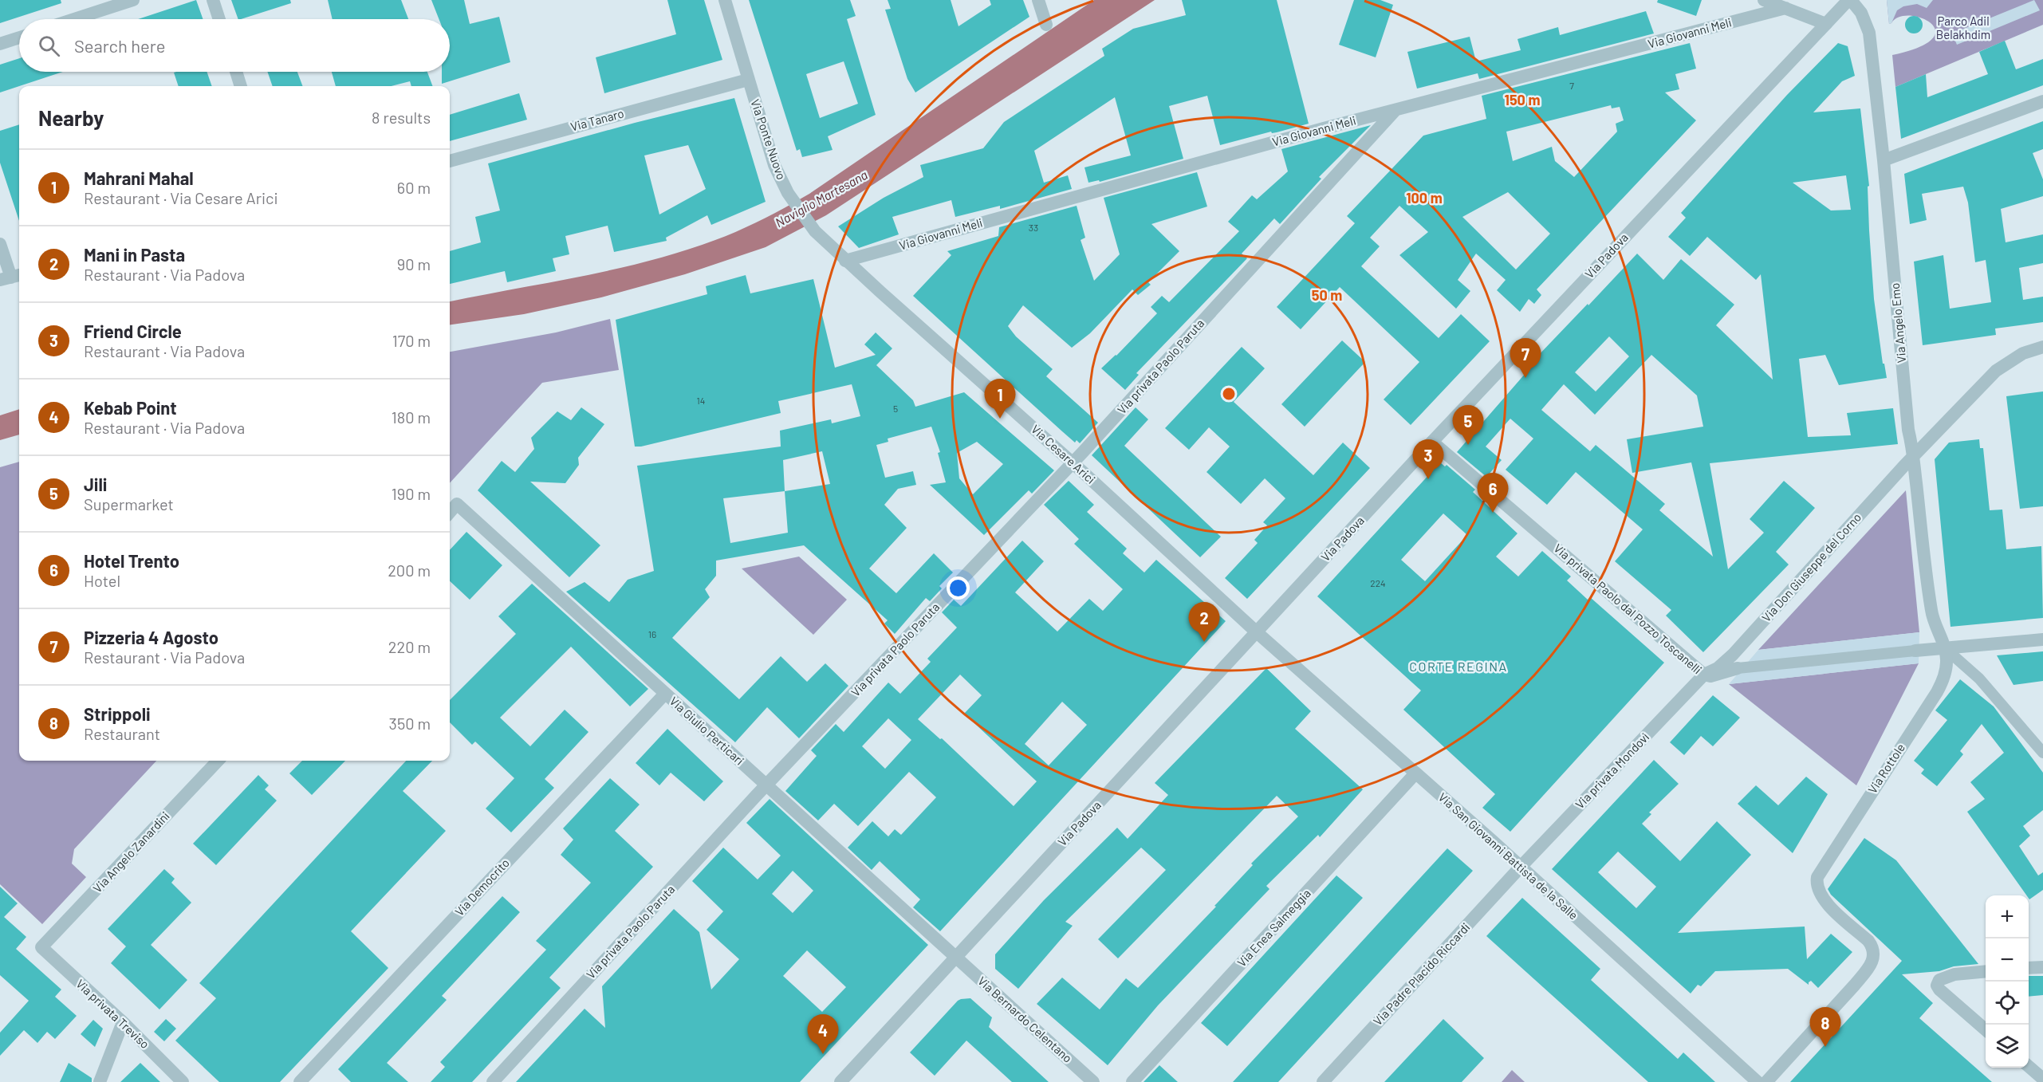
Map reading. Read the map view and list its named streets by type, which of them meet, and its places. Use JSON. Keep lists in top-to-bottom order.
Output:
{
  "streets": {
    "street": [
      "Via Giovanni Meli",
      "Via Tanaro",
      "Via Ponte Nuovo",
      "Via Padova",
      "Via Angelo Emo",
      "Via privata Paolo Paruta",
      "Via Cesare Arici",
      "Via Don Giuseppe del Corno",
      "Via privata Paolo dal Pozzo Toscanelli",
      "Via Giulio Perticari",
      "Via Rottole",
      "Via privata Mondovì",
      "Via Angelo Zanardini",
      "Via San Giovanni Battista de la Salle",
      "Via Democrito",
      "Via Enea Salmeggia",
      "Via Padre Placido Riccardi",
      "Via privata Treviso",
      "Via Bernardo Celentano"
    ]
  },
  "crossings": [
    ["Via Giovanni Meli", "Via Ponte Nuovo"],
    ["Via Giovanni Meli", "Via privata Paolo Paruta"],
    ["Via Giovanni Meli", "Via Cesare Arici"],
    ["Via Tanaro", "Via Ponte Nuovo"],
    ["Via Ponte Nuovo", "Via Cesare Arici"],
    ["Via Padova", "Via Angelo Emo"],
    ["Via Padova", "Via Cesare Arici"],
    ["Via Padova", "Via privata Paolo dal Pozzo Toscanelli"],
    ["Via Padova", "Via Giulio Perticari"],
    ["Via Padova", "Via San Giovanni Battista de la Salle"],
    ["Via Padova", "Via Bernardo Celentano"],
    ["Via Angelo Emo", "Via Don Giuseppe del Corno"],
    ["Via Angelo Emo", "Via privata Paolo dal Pozzo Toscanelli"],
    ["Via Angelo Emo", "Via Rottole"],
    ["Via privata Paolo Paruta", "Via Cesare Arici"],
    ["Via privata Paolo Paruta", "Via Giulio Perticari"],
    ["Via Cesare Arici", "Via San Giovanni Battista de la Salle"],
    ["Via Don Giuseppe del Corno", "Via privata Paolo dal Pozzo Toscanelli"],
    ["Via Don Giuseppe del Corno", "Via privata Mondovì"],
    ["Via privata Paolo dal Pozzo Toscanelli", "Via Rottole"],
    ["Via privata Paolo dal Pozzo Toscanelli", "Via privata Mondovì"],
    ["Via Giulio Perticari", "Via Democrito"],
    ["Via Giulio Perticari", "Via Bernardo Celentano"],
    ["Via privata Mondovì", "Via San Giovanni Battista de la Salle"],
    ["Via privata Mondovì", "Via Padre Placido Riccardi"],
    ["Via Angelo Zanardini", "Via privata Treviso"],
    ["Via San Giovanni Battista de la Salle", "Via Enea Salmeggia"],
    ["Via San Giovanni Battista de la Salle", "Via Padre Placido Riccardi"]
  ],
  "districts": ["CORTE REGINA"],
  "water": ["Naviglio Martesana"],
  "parks": ["Parco Adil Belakhdim"],
  "house_numbers": [
    "7",
    "33",
    "14",
    "5",
    "224",
    "16"
  ],
  "page": {
    "search": "Search here",
    "heading": ["Nearby", "8 results"],
    "list": [
      {
        "mark": "1",
        "name": "Mahrani Mahal",
        "note": "Restaurant · Via Cesare Arici",
        "value": "60 m"
      },
      {
        "mark": "2",
        "name": "Mani in Pasta",
        "note": "Restaurant · Via Padova",
        "value": "90 m"
      },
      {
        "mark": "3",
        "name": "Friend Circle",
        "note": "Restaurant · Via Padova",
        "value": "170 m"
      },
      {
        "mark": "4",
        "name": "Kebab Point",
        "note": "Restaurant · Via Padova",
        "value": "180 m"
      },
      {
        "mark": "5",
        "name": "Jili",
        "note": "Supermarket",
        "value": "190 m"
      },
      {
        "mark": "6",
        "name": "Hotel Trento",
        "note": "Hotel",
        "value": "200 m"
      },
      {
        "mark": "7",
        "name": "Pizzeria 4 Agosto",
        "note": "Restaurant · Via Padova",
        "value": "220 m"
      },
      {
        "mark": "8",
        "name": "Strippoli",
        "note": "Restaurant",
        "value": "350 m"
      }
    ],
    "pins": [
      "7",
      "1",
      "5",
      "3",
      "6",
      "2",
      "8",
      "4"
    ],
    "map_buttons": ["+", "−"]
  },
  "rings": ["150 m", "100 m", "50 m"]
}
